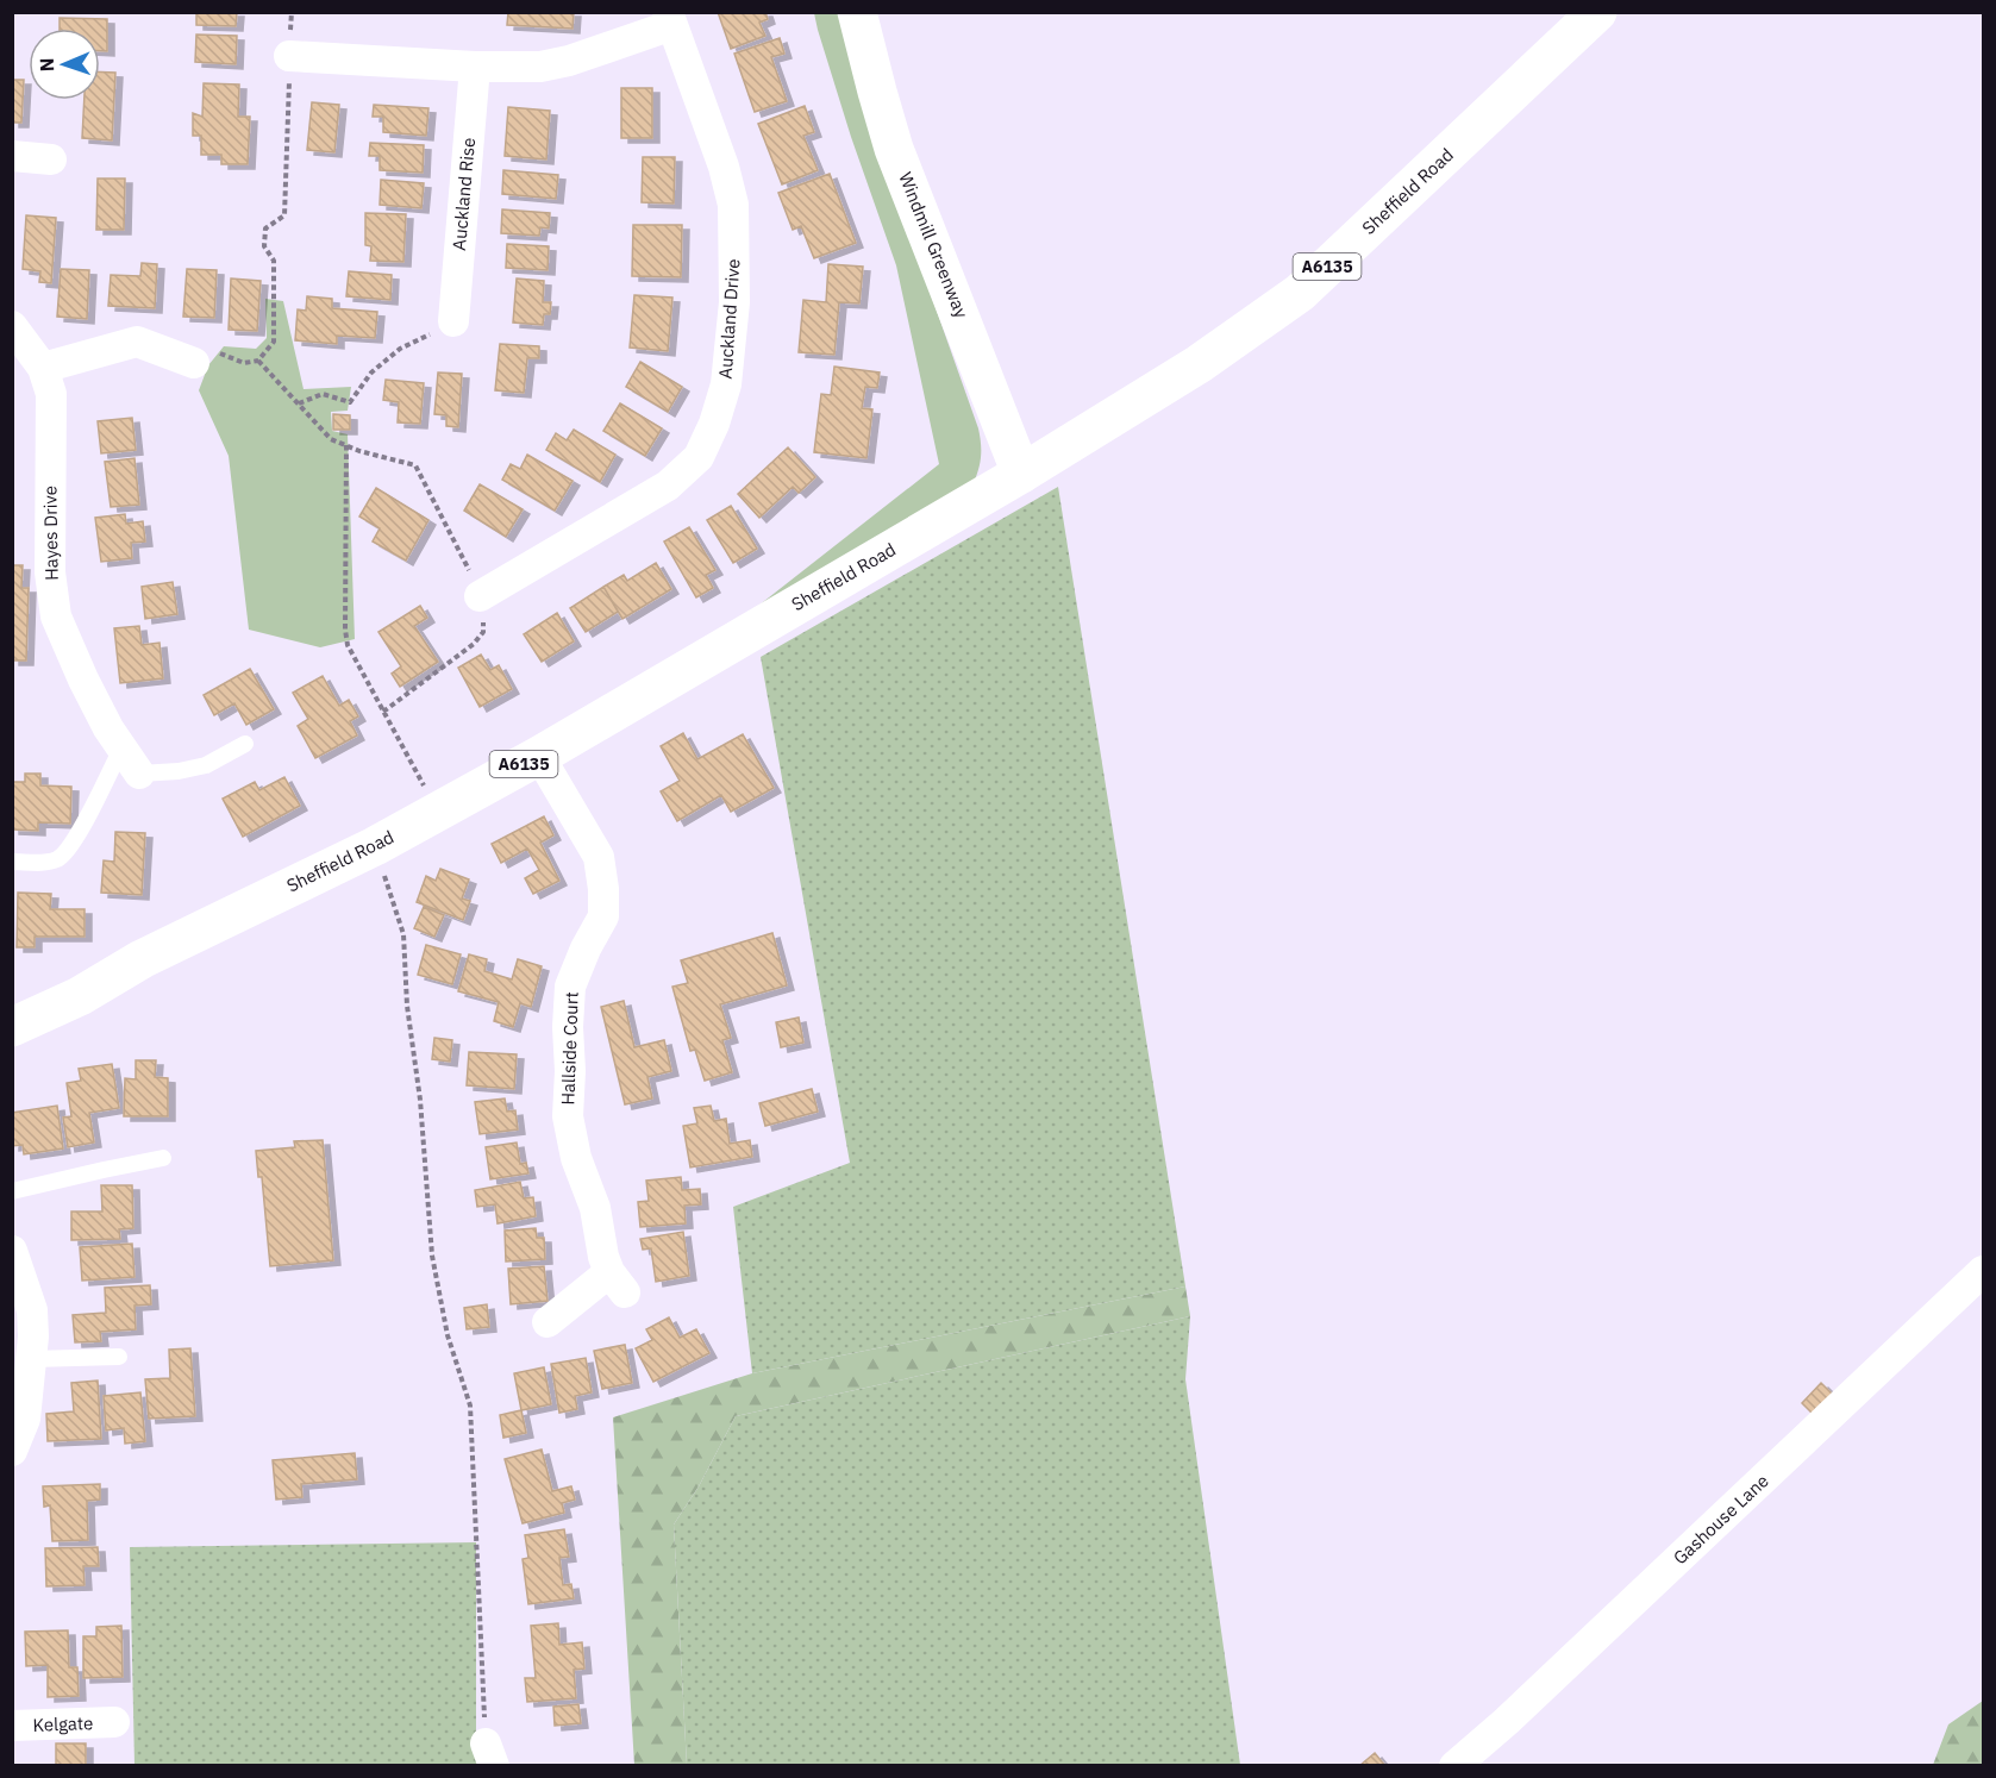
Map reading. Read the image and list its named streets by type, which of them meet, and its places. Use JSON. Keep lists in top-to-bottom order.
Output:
{
  "streets": {
    "main road": ["Sheffield Road", "Windmill Greenway", "A6135"],
    "street": [
      "Auckland Rise",
      "Auckland Drive",
      "Hayes Drive",
      "Hallside Court",
      "Gashouse Lane",
      "Kelgate"
    ]
  },
  "crossings": [
    ["Sheffield Road", "Windmill Greenway"],
    ["Sheffield Road", "Hallside Court"]
  ],
  "north": "left"
}
